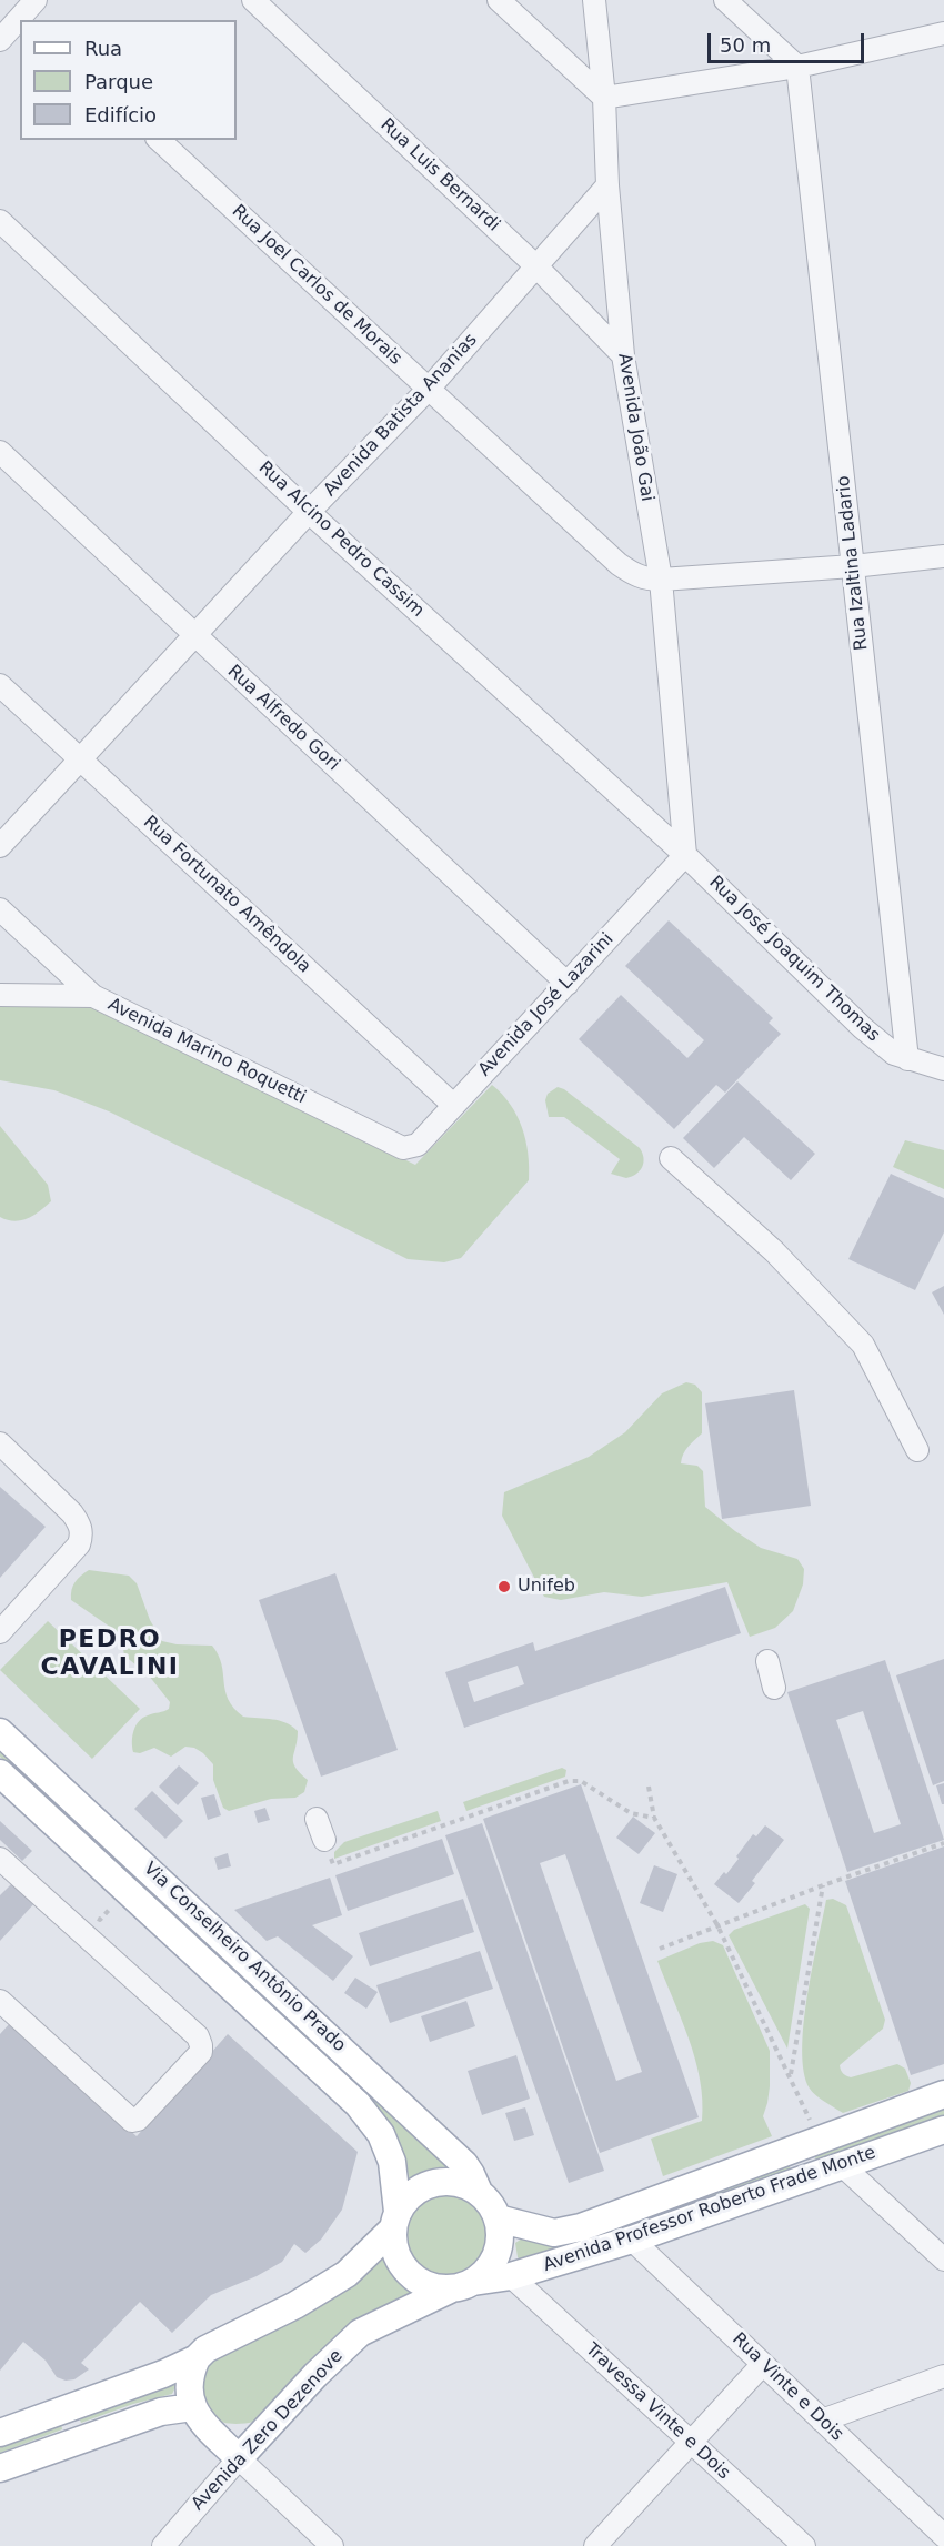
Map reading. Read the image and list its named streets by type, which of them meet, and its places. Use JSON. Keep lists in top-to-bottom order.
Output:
{
  "streets": {
    "main road": ["Via Conselheiro Antônio Prado", "Avenida Professor Roberto Frade Monte", "Avenida Zero Dezenove"],
    "street": [
      "Rua Luis Bernardi",
      "Rua Joel Carlos de Morais",
      "Avenida Batista Ananias",
      "Avenida João Gai",
      "Rua Alcino Pedro Cassim",
      "Rua Izaltina Ladario",
      "Rua Alfredo Gori",
      "Rua Fortunato Amêndola",
      "Rua José Joaquim Thomas",
      "Avenida José Lazarini",
      "Avenida Marino Roquetti",
      "Rua Vinte e Dois",
      "Travessa Vinte e Dois"
    ]
  },
  "crossings": [
    ["Rua Luis Bernardi", "Avenida Batista Ananias"],
    ["Rua Luis Bernardi", "Avenida João Gai"],
    ["Rua Joel Carlos de Morais", "Avenida Batista Ananias"],
    ["Rua Joel Carlos de Morais", "Avenida João Gai"],
    ["Rua Joel Carlos de Morais", "Rua Izaltina Ladario"],
    ["Avenida Batista Ananias", "Avenida João Gai"],
    ["Avenida Batista Ananias", "Rua Alcino Pedro Cassim"],
    ["Avenida Batista Ananias", "Rua Alfredo Gori"],
    ["Avenida Batista Ananias", "Rua Fortunato Amêndola"],
    ["Avenida João Gai", "Rua Alcino Pedro Cassim"],
    ["Avenida João Gai", "Rua José Joaquim Thomas"],
    ["Avenida João Gai", "Avenida José Lazarini"],
    ["Rua Alcino Pedro Cassim", "Rua José Joaquim Thomas"],
    ["Rua Alcino Pedro Cassim", "Avenida José Lazarini"],
    ["Rua Izaltina Ladario", "Rua José Joaquim Thomas"],
    ["Rua Alfredo Gori", "Avenida José Lazarini"],
    ["Rua Fortunato Amêndola", "Avenida José Lazarini"],
    ["Rua José Joaquim Thomas", "Avenida José Lazarini"],
    ["Avenida José Lazarini", "Avenida Marino Roquetti"],
    ["Via Conselheiro Antônio Prado", "Avenida Professor Roberto Frade Monte"],
    ["Via Conselheiro Antônio Prado", "Avenida Zero Dezenove"],
    ["Avenida Professor Roberto Frade Monte", "Rua Vinte e Dois"],
    ["Avenida Professor Roberto Frade Monte", "Travessa Vinte e Dois"],
    ["Avenida Professor Roberto Frade Monte", "Avenida Zero Dezenove"]
  ],
  "districts": ["PEDRO CAVALINI"],
  "places": ["Unifeb"],
  "legend": ["Rua", "Parque", "Edifício"],
  "scale_bar": "50 m"
}
